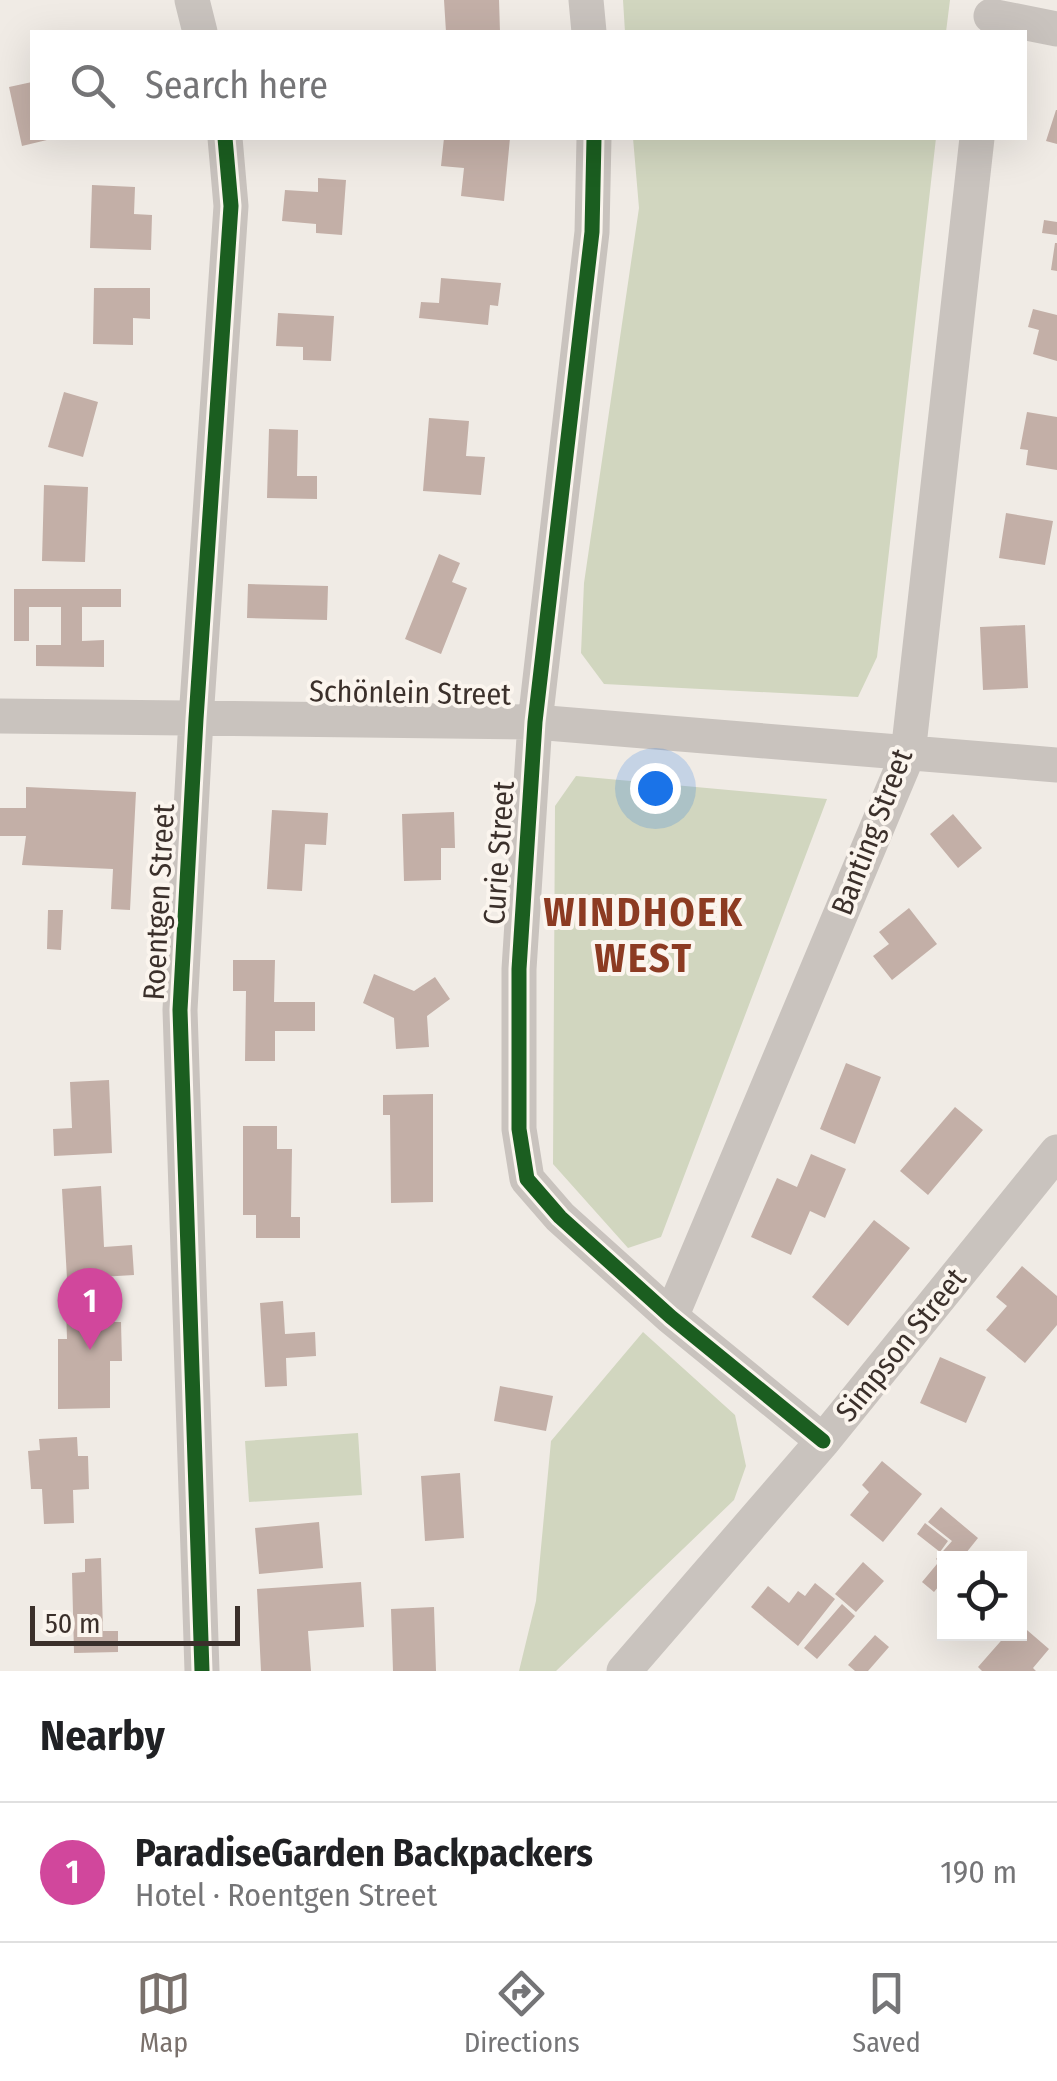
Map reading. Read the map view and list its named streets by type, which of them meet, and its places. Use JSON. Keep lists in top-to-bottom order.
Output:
{
  "streets": {
    "street": [
      "Schönlein Street",
      "Banting Street",
      "Curie Street",
      "Roentgen Street",
      "Simpson Street"
    ]
  },
  "crossings": [
    ["Schönlein Street", "Banting Street"],
    ["Schönlein Street", "Curie Street"],
    ["Schönlein Street", "Roentgen Street"],
    ["Banting Street", "Curie Street"],
    ["Curie Street", "Simpson Street"]
  ],
  "districts": ["WINDHOEK WEST"],
  "scale_bar": "50 m",
  "page": {
    "search": "Search here",
    "pins": "1",
    "scale": "50 m",
    "heading": "Nearby",
    "list": [
      {
        "mark": "1",
        "name": "ParadiseGarden Backpackers",
        "note": "Hotel · Roentgen Street",
        "value": "190 m"
      }
    ],
    "nav": ["Map", "Directions", "Saved"]
  }
}
